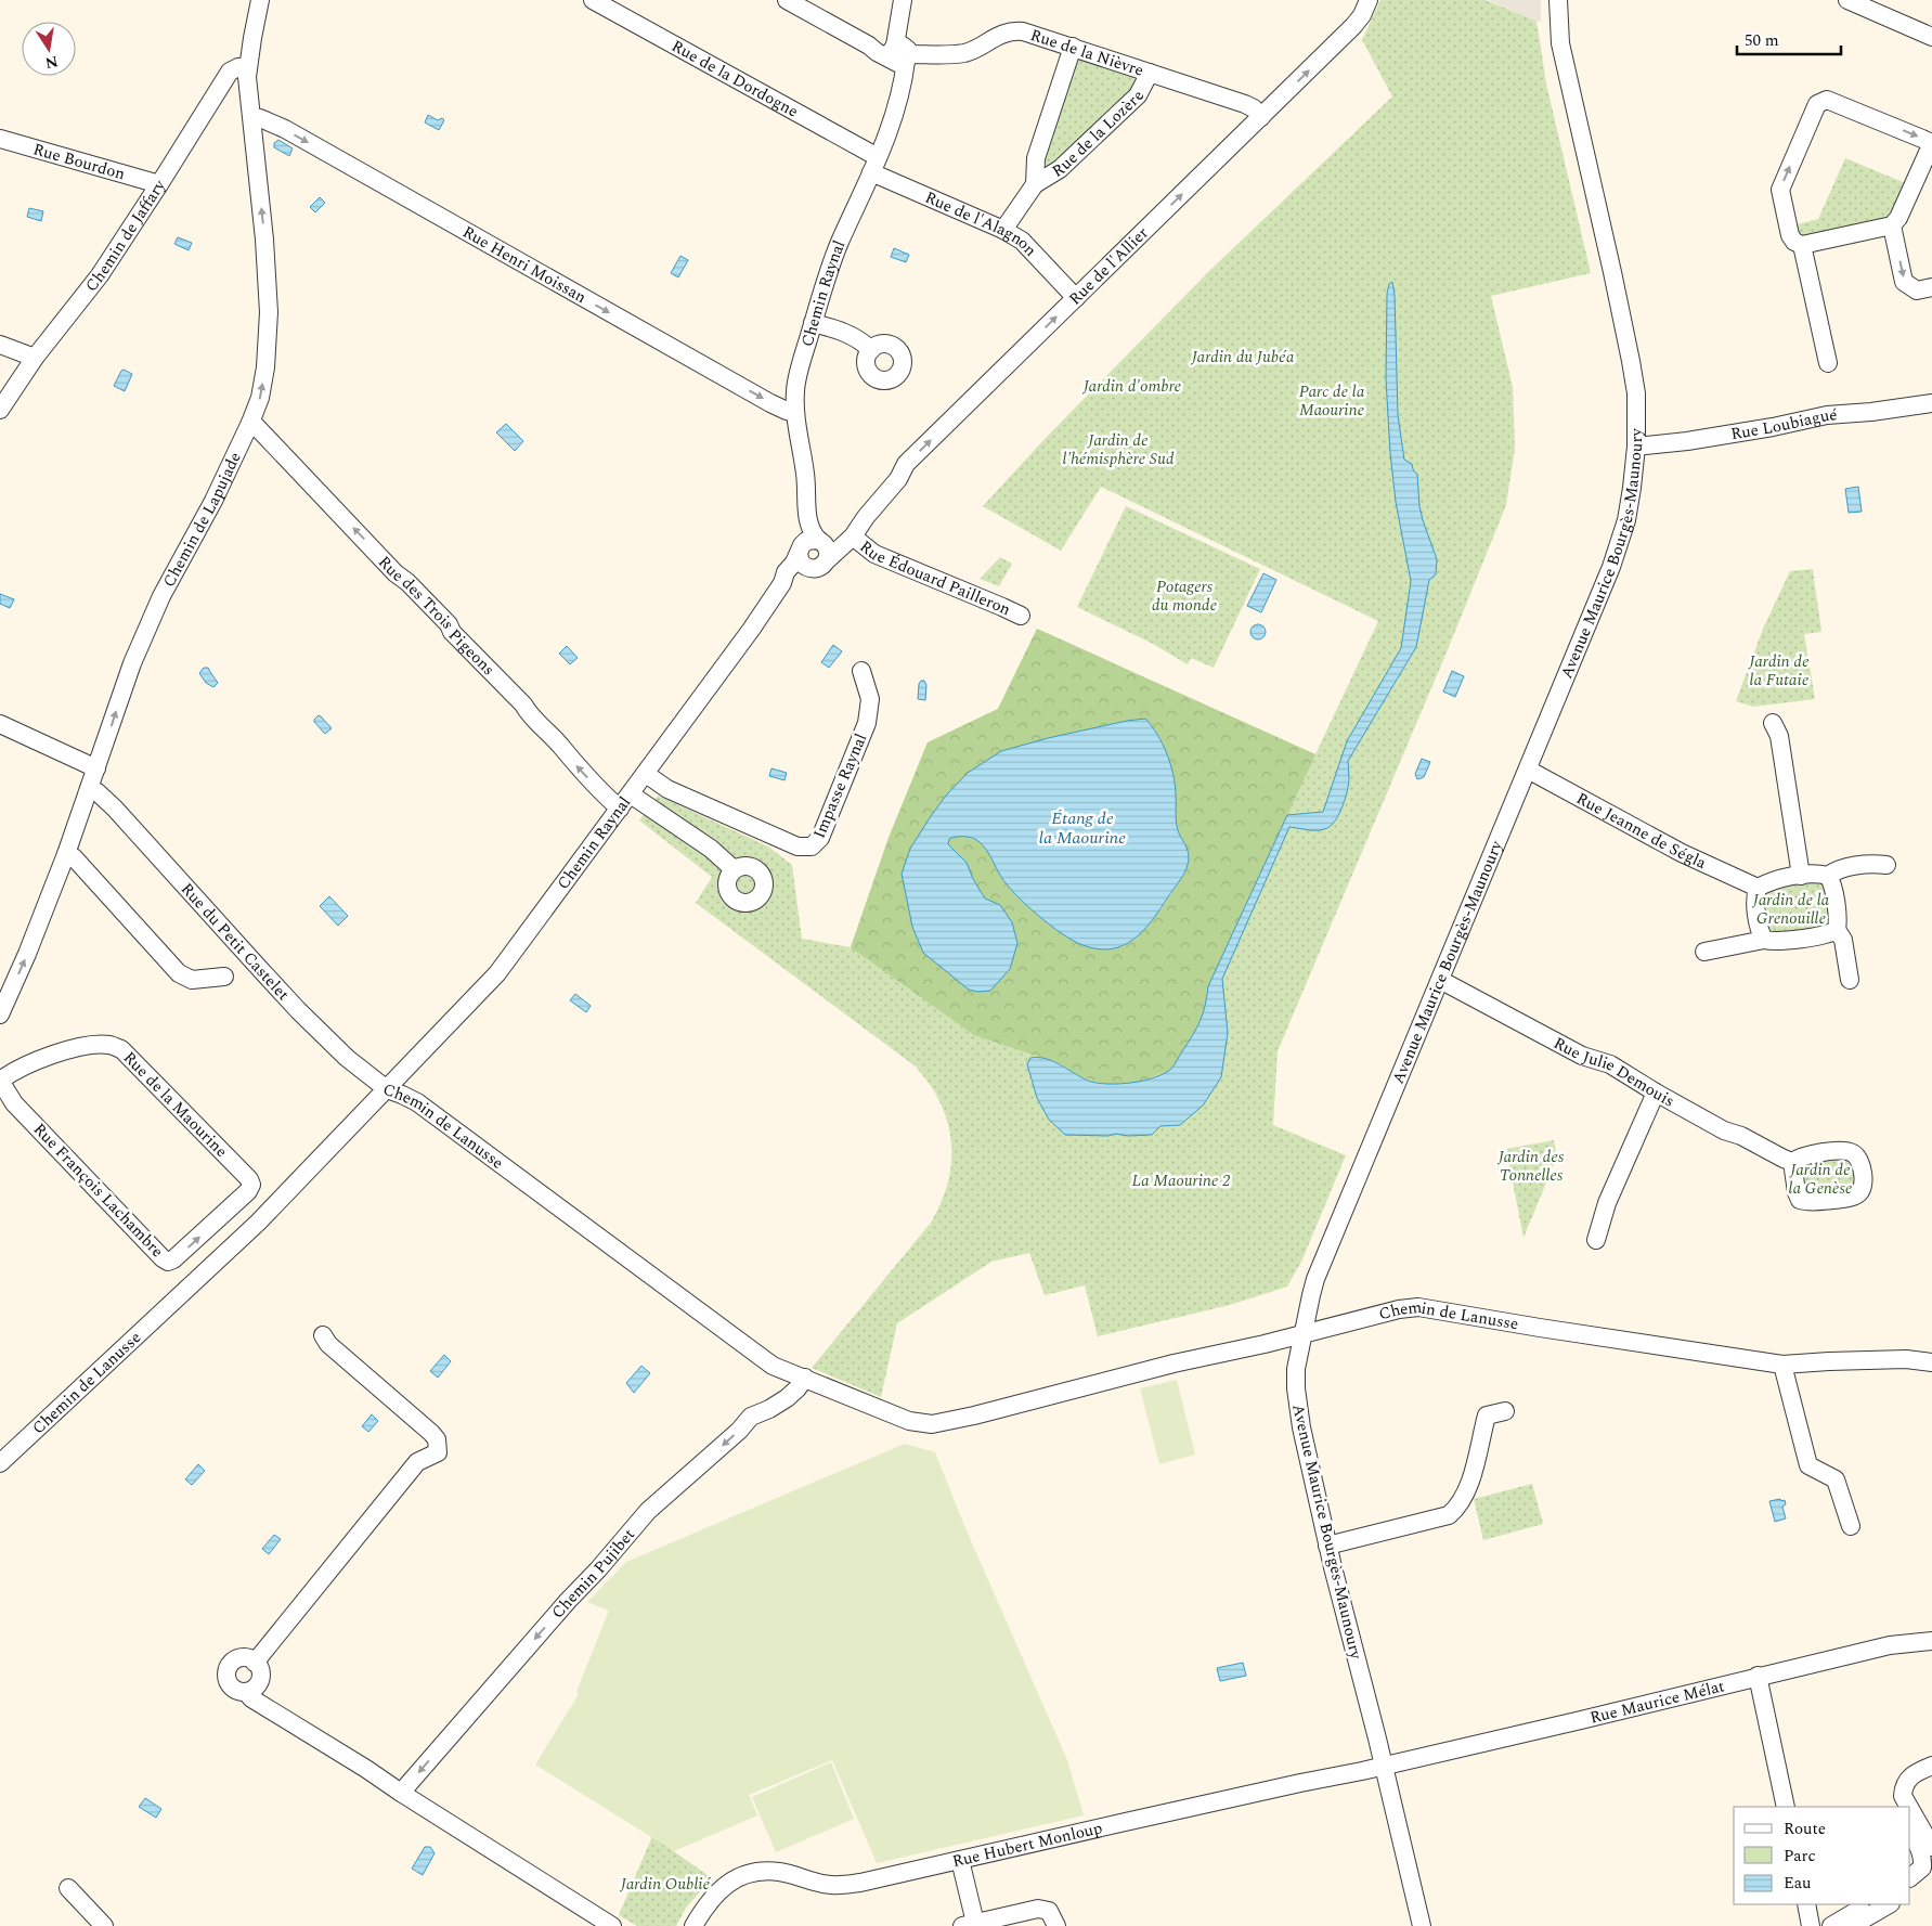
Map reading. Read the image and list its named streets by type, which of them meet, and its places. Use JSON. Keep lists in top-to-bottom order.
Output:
{
  "streets": {
    "street": [
      "Rue de la Nièvre",
      "Rue de la Dordogne",
      "Rue de la Lozère",
      "Rue Bourdon",
      "Rue de l'Alagnon",
      "Chemin de Jaffary",
      "Rue Henri Moissan",
      "Rue de l'Allier",
      "Chemin Raynal",
      "Rue Loubiagué",
      "Chemin de Lapujade",
      "Avenue Maurice Bourgès-Maunoury",
      "Rue Édouard Pailleron",
      "Rue des Trois Pigeons",
      "Impasse Raynal",
      "Rue Jeanne de Ségla",
      "Rue du Petit Castelet",
      "Rue Julie Demouis",
      "Rue de la Maourine",
      "Chemin de Lanusse",
      "Rue François Lachambre",
      "Chemin Pujibet",
      "Rue Maurice Mélat",
      "Rue Hubert Monloup"
    ]
  },
  "crossings": [
    ["Rue de la Nièvre", "Rue de la Lozère"],
    ["Rue de la Nièvre", "Rue de l'Allier"],
    ["Rue de la Nièvre", "Chemin Raynal"],
    ["Rue de la Dordogne", "Rue de l'Alagnon"],
    ["Rue de la Dordogne", "Chemin Raynal"],
    ["Rue de la Lozère", "Rue de l'Alagnon"],
    ["Rue Bourdon", "Chemin de Jaffary"],
    ["Rue de l'Alagnon", "Rue de l'Allier"],
    ["Rue de l'Alagnon", "Chemin Raynal"],
    ["Chemin de Jaffary", "Chemin de Lapujade"],
    ["Rue Henri Moissan", "Chemin Raynal"],
    ["Rue Henri Moissan", "Chemin de Lapujade"],
    ["Rue de l'Allier", "Chemin Raynal"],
    ["Rue de l'Allier", "Rue Édouard Pailleron"],
    ["Chemin Raynal", "Rue des Trois Pigeons"],
    ["Chemin Raynal", "Impasse Raynal"],
    ["Chemin Raynal", "Rue du Petit Castelet"],
    ["Chemin Raynal", "Chemin de Lanusse"],
    ["Rue Loubiagué", "Avenue Maurice Bourgès-Maunoury"],
    ["Chemin de Lapujade", "Rue des Trois Pigeons"],
    ["Chemin de Lapujade", "Rue du Petit Castelet"],
    ["Avenue Maurice Bourgès-Maunoury", "Rue Jeanne de Ségla"],
    ["Avenue Maurice Bourgès-Maunoury", "Rue Julie Demouis"],
    ["Avenue Maurice Bourgès-Maunoury", "Chemin de Lanusse"],
    ["Avenue Maurice Bourgès-Maunoury", "Rue Maurice Mélat"],
    ["Avenue Maurice Bourgès-Maunoury", "Rue Hubert Monloup"],
    ["Rue du Petit Castelet", "Chemin de Lanusse"],
    ["Rue de la Maourine", "Rue François Lachambre"],
    ["Chemin de Lanusse", "Chemin Pujibet"],
    ["Rue Maurice Mélat", "Rue Hubert Monloup"]
  ],
  "one_way": [
    "Rue Henri Moissan",
    "Rue de l'Allier",
    "Chemin de Lapujade",
    "Rue des Trois Pigeons",
    "Chemin Pujibet"
  ],
  "water": ["Étang de la Maourine"],
  "parks": [
    "Jardin du Jubéa",
    "Jardin d'ombre",
    "Parc de la Maourine",
    "Jardin de l'hémisphère Sud",
    "Potagers du monde",
    "Jardin de la Futaie",
    "Jardin de la Grenouille",
    "Jardin des Tonnelles",
    "Jardin de la Genèse",
    "La Maourine 2",
    "Jardin Oublié"
  ],
  "legend": ["Route", "Parc", "Eau"],
  "scale_bar": "50 m",
  "north": "bottom"
}
